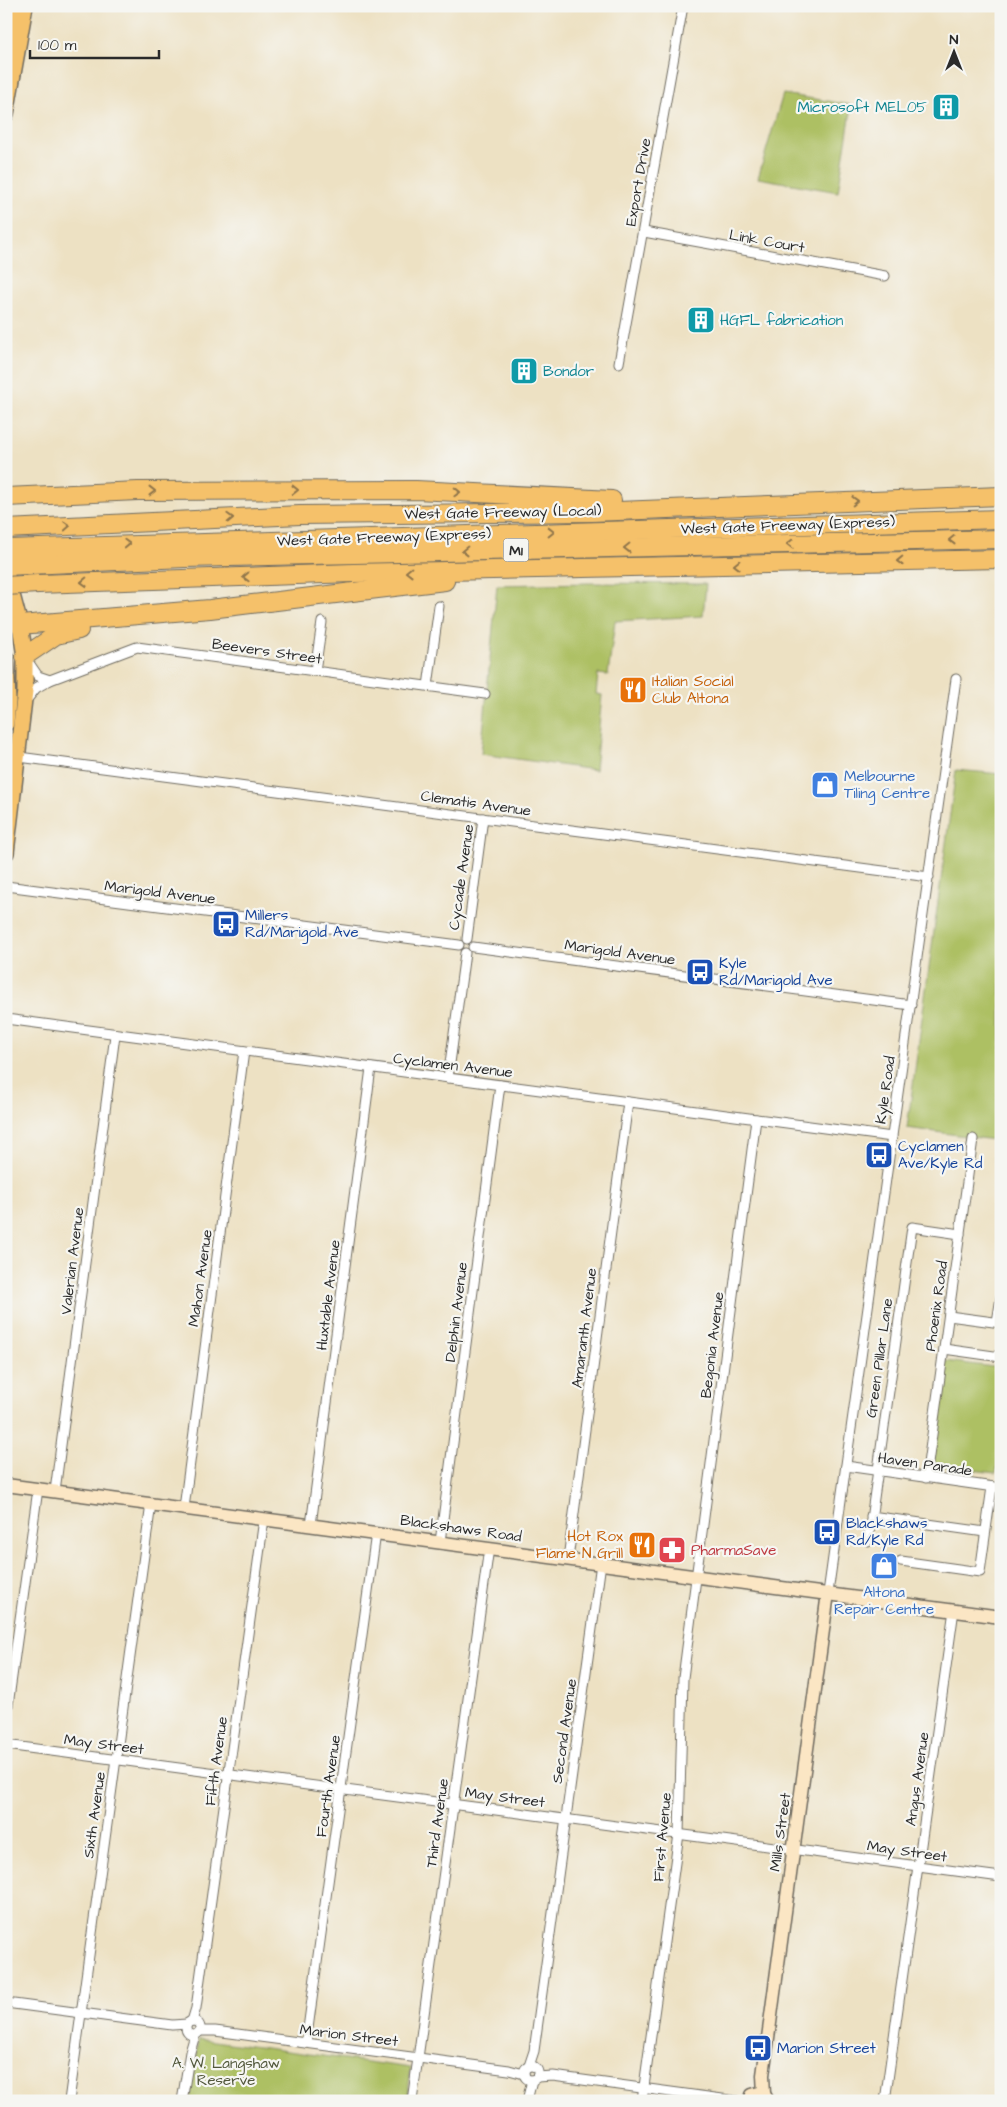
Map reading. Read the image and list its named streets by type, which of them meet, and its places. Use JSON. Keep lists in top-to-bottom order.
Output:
{
  "streets": {
    "highway": ["West Gate Freeway (Local)", "West Gate Freeway (Express)", "M1"],
    "main road": ["Blackshaws Road", "Mills Street"],
    "street": [
      "Export Drive",
      "Link Court",
      "Beevers Street",
      "Clematis Avenue",
      "Cycade Avenue",
      "Marigold Avenue",
      "Cyclamen Avenue",
      "Kyle Road",
      "Valerian Avenue",
      "Mahon Avenue",
      "Huxtable Avenue",
      "Phoenix Road",
      "Delphin Avenue",
      "Amaranth Avenue",
      "Begonia Avenue",
      "Green Pillar Lane",
      "Haven Parade",
      "Second Avenue",
      "May Street",
      "Fifth Avenue",
      "Angus Avenue",
      "Fourth Avenue",
      "Sixth Avenue",
      "Third Avenue",
      "First Avenue",
      "Marion Street"
    ]
  },
  "crossings": [
    ["Export Drive", "Link Court"],
    ["Clematis Avenue", "Cycade Avenue"],
    ["Clematis Avenue", "Kyle Road"],
    ["Cycade Avenue", "Marigold Avenue"],
    ["Cycade Avenue", "Cyclamen Avenue"],
    ["Marigold Avenue", "Kyle Road"],
    ["Cyclamen Avenue", "Kyle Road"],
    ["Cyclamen Avenue", "Valerian Avenue"],
    ["Cyclamen Avenue", "Mahon Avenue"],
    ["Cyclamen Avenue", "Huxtable Avenue"],
    ["Cyclamen Avenue", "Delphin Avenue"],
    ["Cyclamen Avenue", "Amaranth Avenue"],
    ["Cyclamen Avenue", "Begonia Avenue"],
    ["Kyle Road", "Haven Parade"],
    ["Kyle Road", "Blackshaws Road"],
    ["Kyle Road", "Mills Street"],
    ["Valerian Avenue", "Blackshaws Road"],
    ["Mahon Avenue", "Blackshaws Road"],
    ["Huxtable Avenue", "Blackshaws Road"],
    ["Phoenix Road", "Green Pillar Lane"],
    ["Phoenix Road", "Haven Parade"],
    ["Delphin Avenue", "Blackshaws Road"],
    ["Amaranth Avenue", "Blackshaws Road"],
    ["Begonia Avenue", "Blackshaws Road"],
    ["Begonia Avenue", "First Avenue"],
    ["Green Pillar Lane", "Haven Parade"],
    ["Blackshaws Road", "Second Avenue"],
    ["Blackshaws Road", "Fifth Avenue"],
    ["Blackshaws Road", "Angus Avenue"],
    ["Blackshaws Road", "Fourth Avenue"],
    ["Blackshaws Road", "Sixth Avenue"],
    ["Blackshaws Road", "Third Avenue"],
    ["Blackshaws Road", "Mills Street"],
    ["Blackshaws Road", "First Avenue"],
    ["Second Avenue", "May Street"],
    ["Second Avenue", "Marion Street"],
    ["May Street", "Fifth Avenue"],
    ["May Street", "Angus Avenue"],
    ["May Street", "Fourth Avenue"],
    ["May Street", "Sixth Avenue"],
    ["May Street", "Third Avenue"],
    ["May Street", "Mills Street"],
    ["May Street", "First Avenue"],
    ["Fifth Avenue", "Marion Street"],
    ["Fourth Avenue", "Marion Street"],
    ["Sixth Avenue", "Marion Street"],
    ["Third Avenue", "Marion Street"],
    ["Mills Street", "Marion Street"],
    ["First Avenue", "Marion Street"]
  ],
  "parks": ["A. W. Langshaw Reserve"],
  "places": {
    "building": ["Microsoft MEL05", "HGFL fabrication", "Bondor"],
    "restaurant": ["Italian Social Club Altona", "Hot Rox Flame N Grill"],
    "shop": ["Melbourne Tiling Centre", "Altona Repair Centre"],
    "bus stop": [
      "Millers Rd/Marigold Ave",
      "Kyle Rd/Marigold Ave",
      "Cyclamen Ave/Kyle Rd",
      "Blackshaws Rd/Kyle Rd",
      "Marion Street"
    ],
    "pharmacy": ["PharmaSave"]
  },
  "scale_bar": "100 m",
  "north": "top"
}
